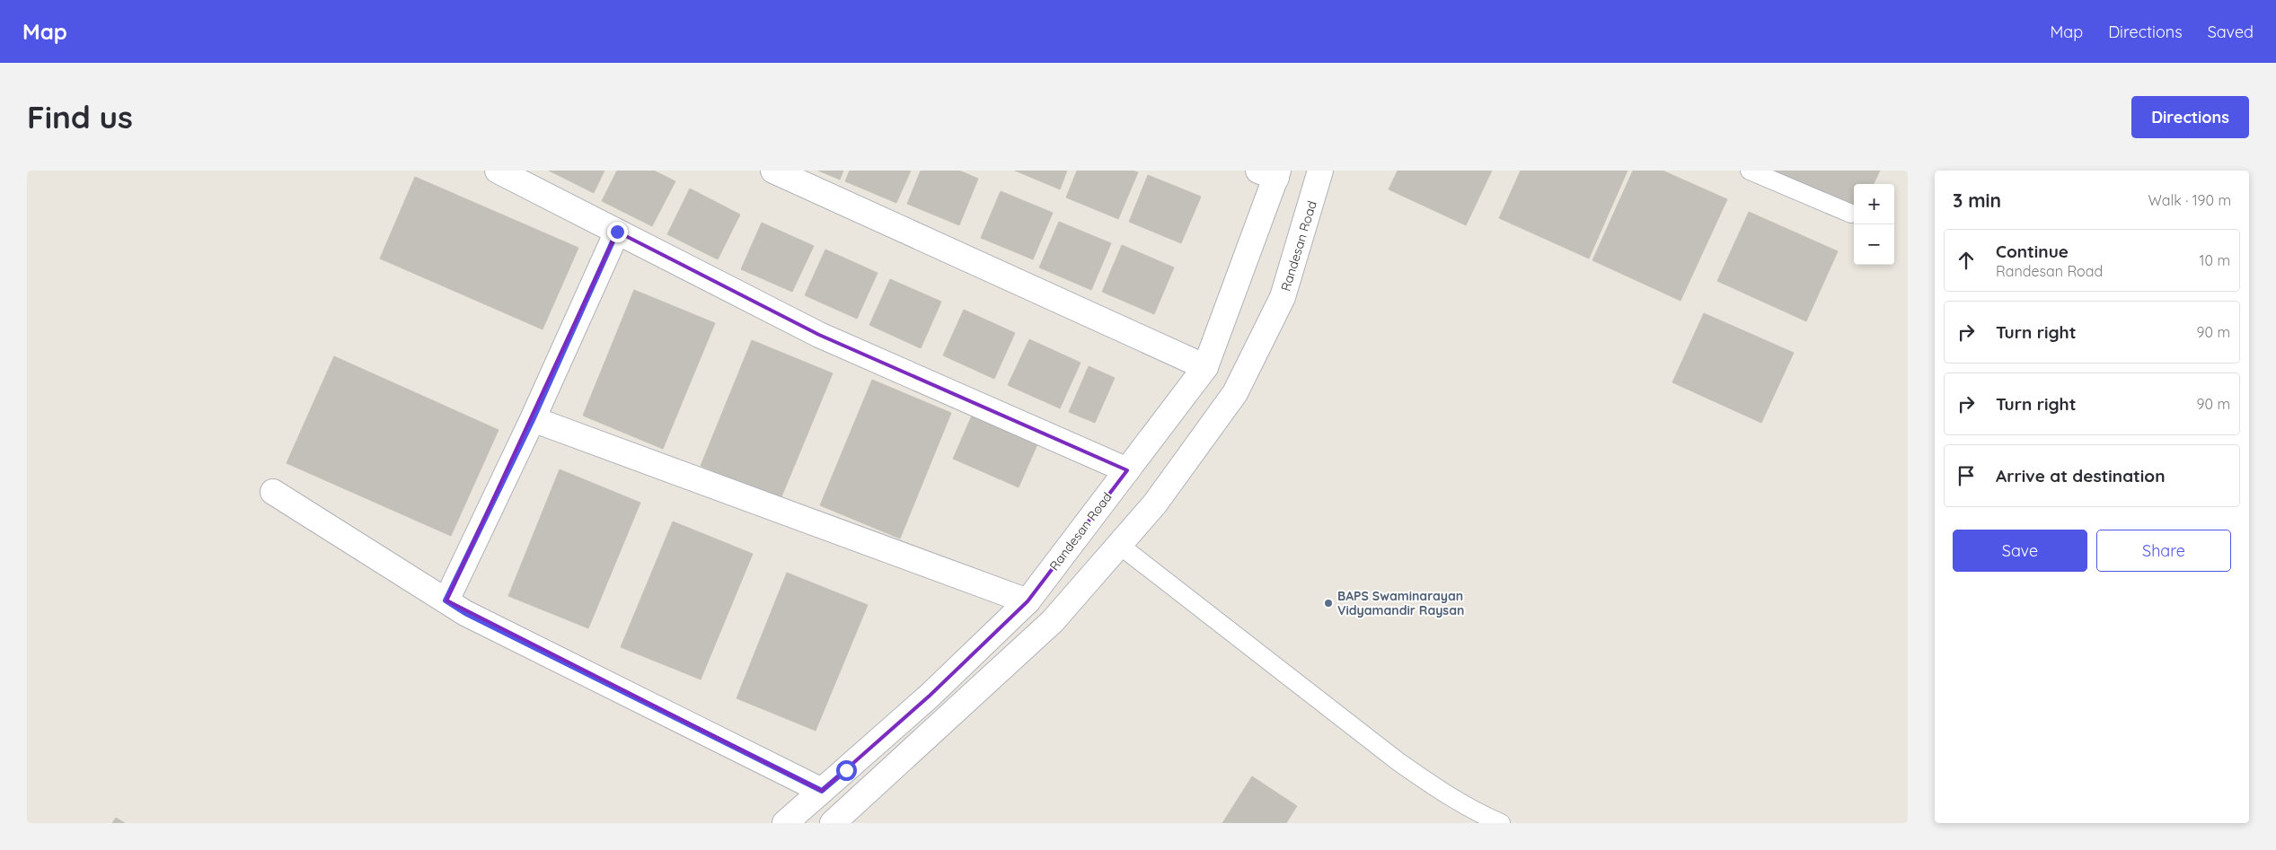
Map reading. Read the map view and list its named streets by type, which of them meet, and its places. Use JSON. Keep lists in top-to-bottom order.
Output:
{
  "streets": {
    "street": ["Randesan Road"]
  },
  "places": ["BAPS Swaminarayan Vidyamandir Raysan"],
  "page": {
    "header": "Map",
    "nav": ["Map", "Directions", "Saved"],
    "buttons": [
      "Directions",
      ["Save", "Share"]
    ],
    "title": "Find us",
    "heading": ["3 min", "Walk · 190 m"],
    "map_buttons": ["+", "−"],
    "list": [
      ["Continue", "Randesan Road", "10 m"],
      ["Turn right", "90 m"],
      ["Turn right", "90 m"],
      "Arrive at destination"
    ]
  }
}
